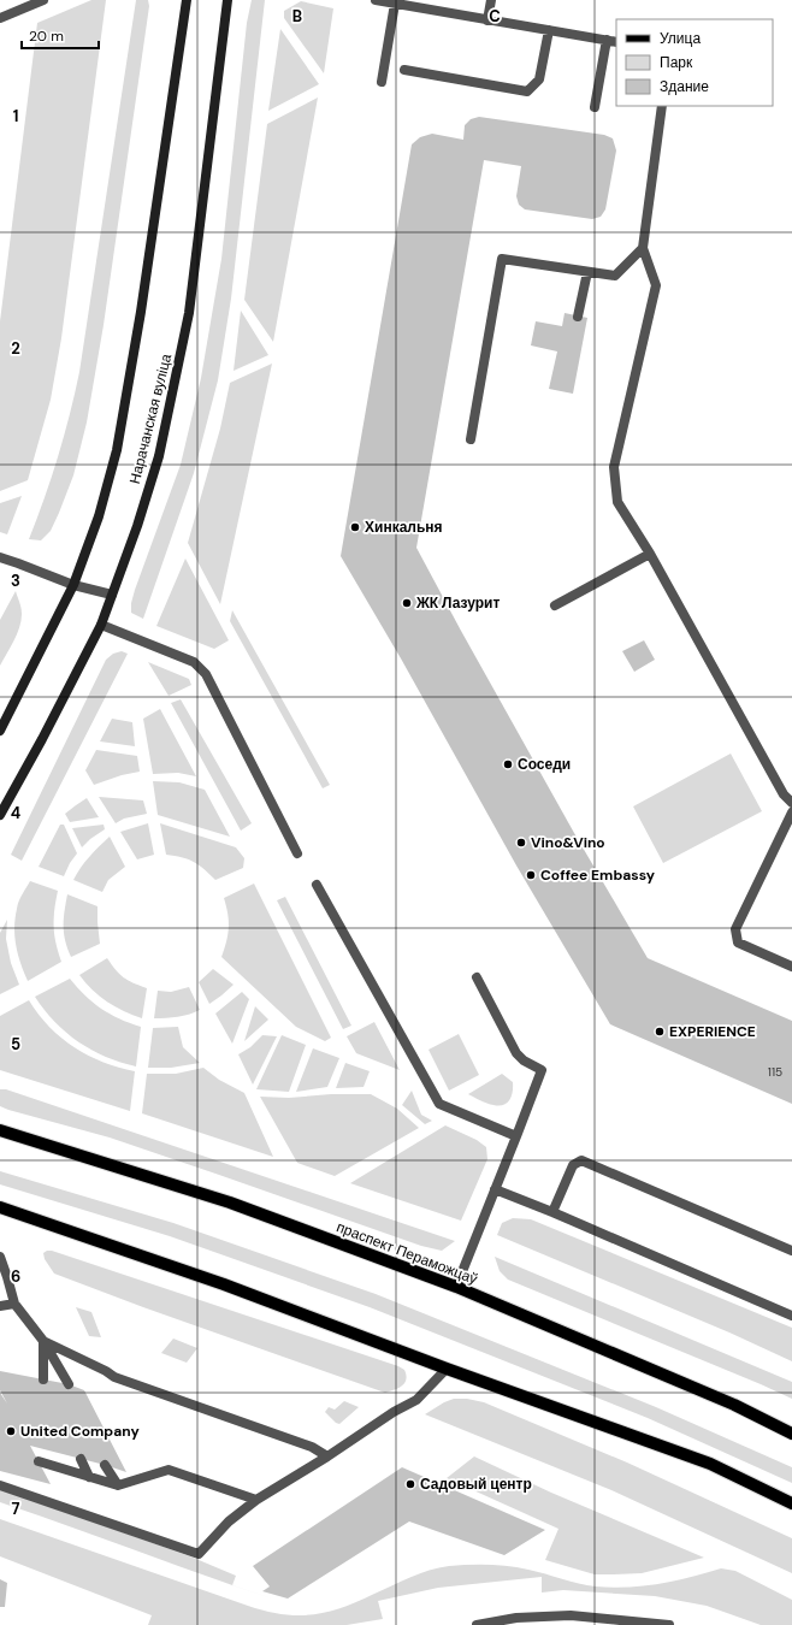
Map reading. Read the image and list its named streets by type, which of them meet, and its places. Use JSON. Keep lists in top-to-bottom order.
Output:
{
  "streets": {
    "main road": ["Нарачанская вуліца", "праспект Пераможцаў"]
  },
  "places": [
    "Хинкальня",
    "ЖК Лазурит",
    "Соседи",
    "Vino&Vino",
    "Coffee Embassy",
    "EXPERIENCE",
    "United Company",
    "Садовый центр"
  ],
  "house_numbers": ["115"],
  "legend": ["Улица", "Парк", "Здание"],
  "scale_bar": "20 m",
  "grid": {
    "columns": ["B", "C"],
    "rows": [
      "1",
      "2",
      "3",
      "4",
      "5",
      "6",
      "7"
    ]
  }
}
